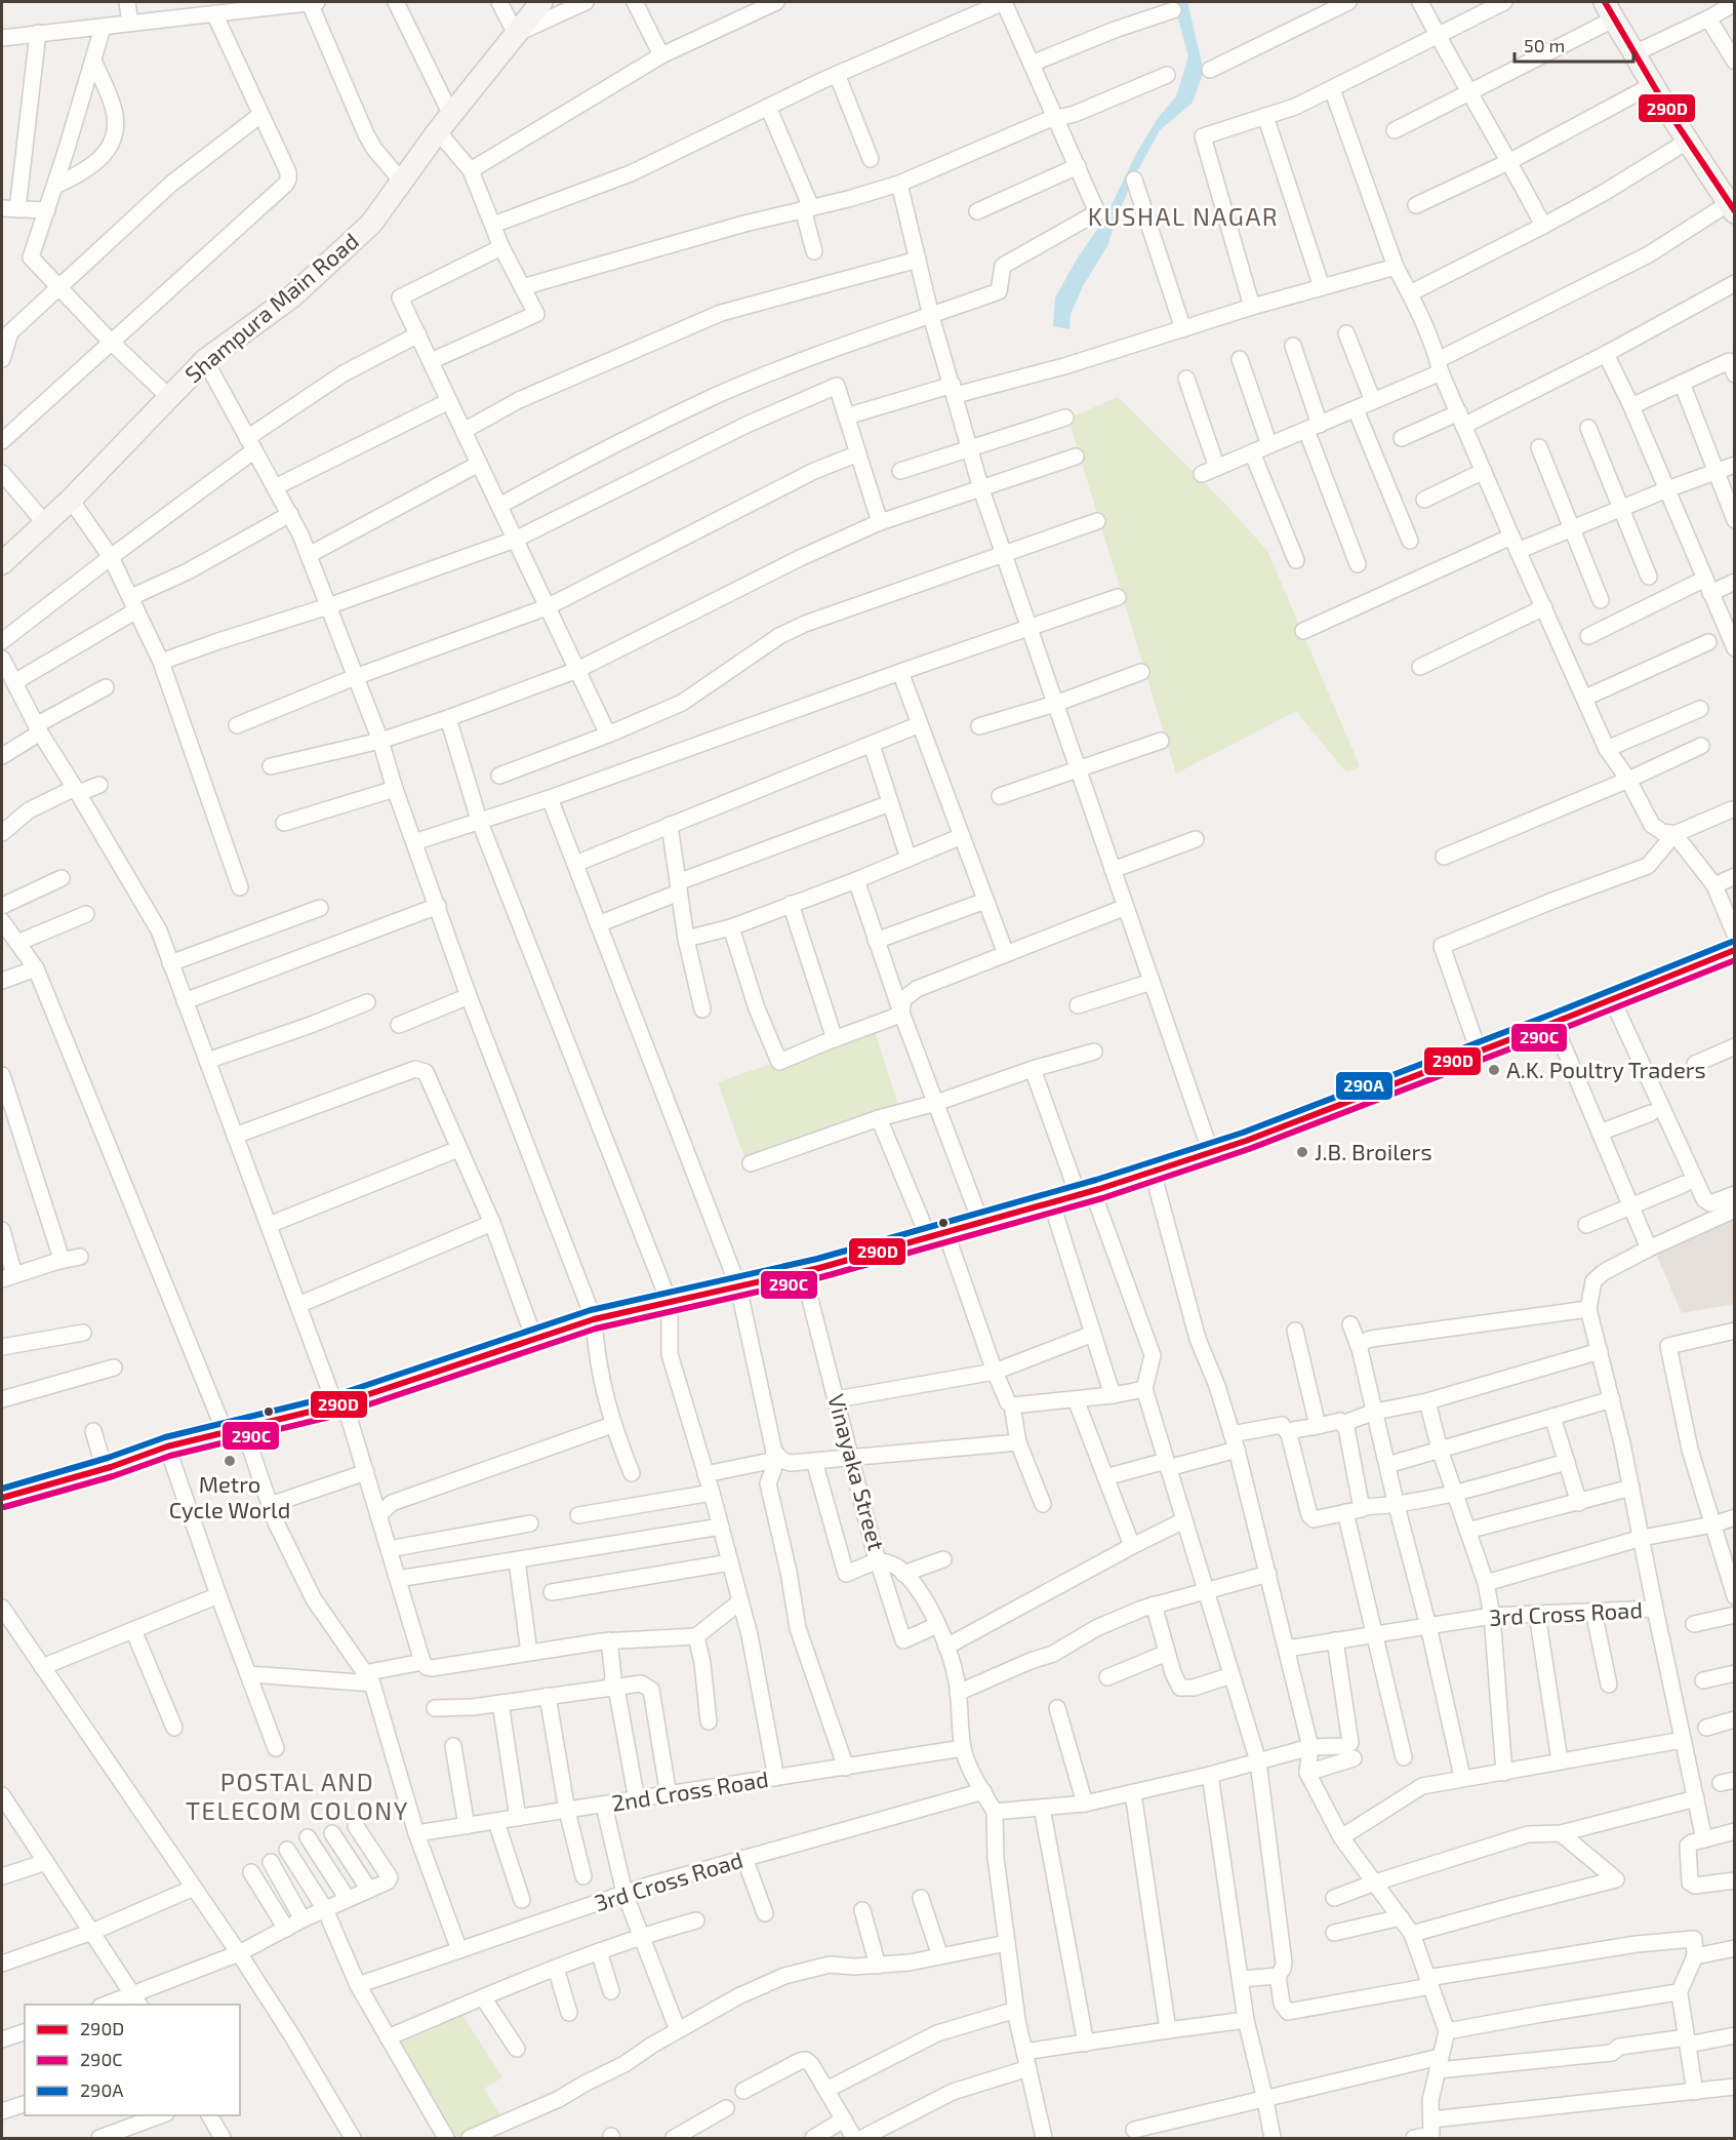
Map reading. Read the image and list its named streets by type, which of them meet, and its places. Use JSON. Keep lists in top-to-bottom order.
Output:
{
  "streets": {
    "main road": ["Shampura Main Road"],
    "street": ["Vinayaka Street", "3rd Cross Road", "2nd Cross Road"]
  },
  "crossings": [
    ["Vinayaka Street", "3rd Cross Road"],
    ["Vinayaka Street", "2nd Cross Road"]
  ],
  "districts": ["KUSHAL NAGAR", "POSTAL AND TELECOM COLONY"],
  "places": ["A.K. Poultry Traders", "J.B. Broilers", "Metro Cycle World"],
  "lines": ["transit line 290D", "transit line 290A", "transit line 290C"],
  "legend": ["290D", "290C", "290A"],
  "scale_bar": "50 m"
}
